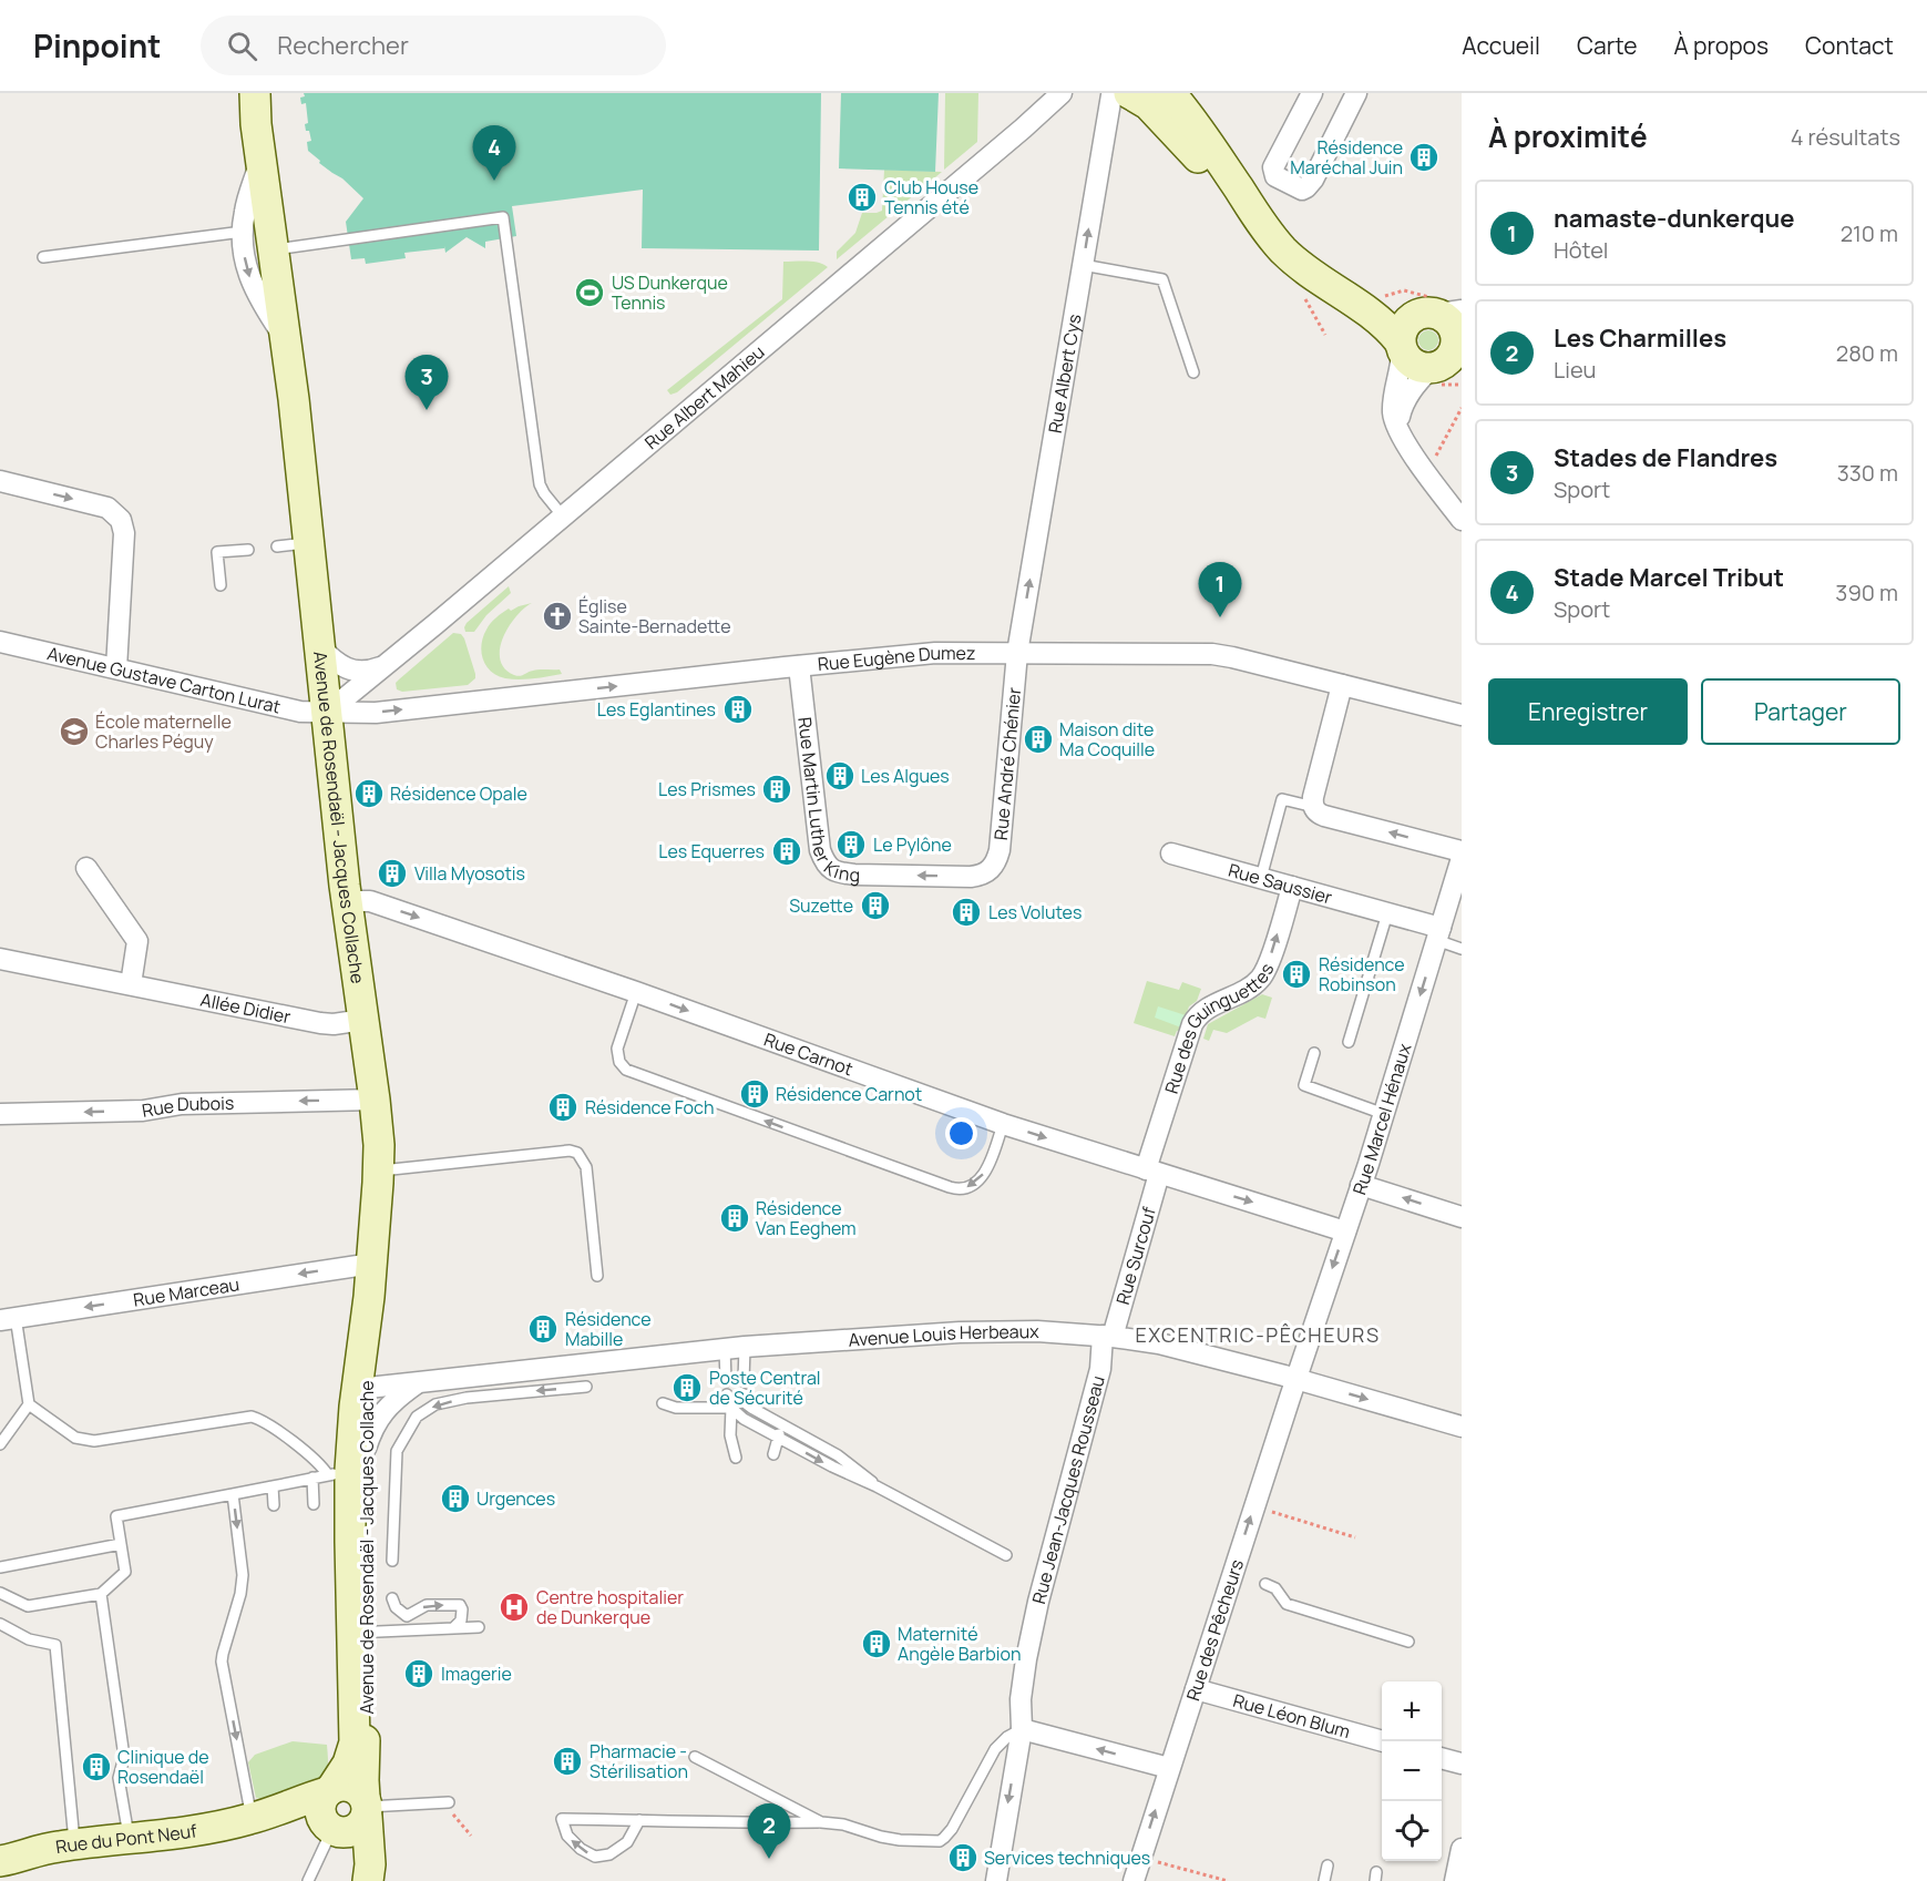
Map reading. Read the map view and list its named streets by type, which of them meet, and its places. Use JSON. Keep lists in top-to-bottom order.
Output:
{
  "streets": {
    "street": [
      "Rue Albert Cys",
      "Rue Albert Mahieu",
      "Rue Eugène Dumez",
      "Avenue Gustave Carton Lurat",
      "Rue André Chénier",
      "Rue Martin Luther King",
      "Avenue de Rosendaël - Jacques Collache",
      "Rue Saussier",
      "Allée Didier",
      "Rue des Guinguettes",
      "Rue Carnot",
      "Rue Dubois",
      "Rue Marcel Hénaux",
      "Rue Surcouf",
      "Rue Marceau",
      "Avenue Louis Herbeaux",
      "Rue Jean-Jacques Rousseau",
      "Rue des Pêcheurs",
      "Rue Léon Blum",
      "Rue du Pont Neuf"
    ]
  },
  "crossings": [
    ["Rue Albert Cys", "Rue Eugène Dumez"],
    ["Rue Albert Cys", "Rue André Chénier"],
    ["Rue Albert Mahieu", "Rue Eugène Dumez"],
    ["Rue Albert Mahieu", "Avenue Gustave Carton Lurat"],
    ["Rue Albert Mahieu", "Avenue de Rosendaël - Jacques Collache"],
    ["Rue Eugène Dumez", "Avenue Gustave Carton Lurat"],
    ["Rue Eugène Dumez", "Rue André Chénier"],
    ["Rue Eugène Dumez", "Rue Martin Luther King"],
    ["Rue Eugène Dumez", "Avenue de Rosendaël - Jacques Collache"],
    ["Avenue Gustave Carton Lurat", "Avenue de Rosendaël - Jacques Collache"],
    ["Rue André Chénier", "Rue Martin Luther King"],
    ["Avenue de Rosendaël - Jacques Collache", "Allée Didier"],
    ["Avenue de Rosendaël - Jacques Collache", "Rue Carnot"],
    ["Avenue de Rosendaël - Jacques Collache", "Rue Dubois"],
    ["Avenue de Rosendaël - Jacques Collache", "Rue Marceau"],
    ["Avenue de Rosendaël - Jacques Collache", "Avenue Louis Herbeaux"],
    ["Avenue de Rosendaël - Jacques Collache", "Rue du Pont Neuf"],
    ["Rue Saussier", "Rue des Guinguettes"],
    ["Rue Saussier", "Rue Marcel Hénaux"],
    ["Rue des Guinguettes", "Rue Carnot"],
    ["Rue des Guinguettes", "Rue Surcouf"],
    ["Rue Carnot", "Rue Marcel Hénaux"],
    ["Rue Carnot", "Rue Surcouf"],
    ["Rue Marcel Hénaux", "Avenue Louis Herbeaux"],
    ["Rue Marcel Hénaux", "Rue des Pêcheurs"],
    ["Rue Surcouf", "Avenue Louis Herbeaux"],
    ["Rue Surcouf", "Rue Jean-Jacques Rousseau"],
    ["Avenue Louis Herbeaux", "Rue Jean-Jacques Rousseau"],
    ["Avenue Louis Herbeaux", "Rue des Pêcheurs"],
    ["Rue des Pêcheurs", "Rue Léon Blum"]
  ],
  "one_way": [
    "Rue Albert Cys",
    "Rue Eugène Dumez",
    "Rue des Guinguettes",
    "Rue Carnot",
    "Rue Dubois",
    "Rue Marcel Hénaux",
    "Rue Marceau",
    "Rue des Pêcheurs"
  ],
  "districts": ["EXCENTRIC-PÊCHEURS"],
  "places": {
    "building": [
      "Résidence Maréchal Juin",
      "Club House Tennis été",
      "Les Eglantines",
      "Maison dite Ma Coquille",
      "Les Algues",
      "Les Prismes",
      "Résidence Opale",
      "Le Pylône",
      "Les Equerres",
      "Villa Myosotis",
      "Suzette",
      "Les Volutes",
      "Résidence Robinson",
      "Résidence Carnot",
      "Résidence Foch",
      "Résidence Van Eeghem",
      "Résidence Mabille",
      "Poste Central de Sécurité",
      "Urgences",
      "Maternité Angèle Barbion",
      "Imagerie",
      "Pharmacie - Stérilisation",
      "Clinique de Rosendaël",
      "Services techniques"
    ],
    "sports": ["US Dunkerque Tennis"],
    "church": ["Église Sainte-Bernadette"],
    "school or university": ["École maternelle Charles Péguy"],
    "hospital": ["Centre hospitalier de Dunkerque"]
  },
  "page": {
    "header": "Pinpoint",
    "search": "Rechercher",
    "nav": [
      "Accueil",
      "Carte",
      "À propos",
      "Contact"
    ],
    "heading": ["À proximité", "4 résultats"],
    "pins": [
      "4",
      "3",
      "1",
      "2"
    ],
    "list": [
      {
        "mark": "1",
        "name": "namaste-dunkerque",
        "note": "Hôtel",
        "value": "210 m"
      },
      {
        "mark": "2",
        "name": "Les Charmilles",
        "note": "Lieu",
        "value": "280 m"
      },
      {
        "mark": "3",
        "name": "Stades de Flandres",
        "note": "Sport",
        "value": "330 m"
      },
      {
        "mark": "4",
        "name": "Stade Marcel Tribut",
        "note": "Sport",
        "value": "390 m"
      }
    ],
    "buttons": ["Enregistrer", "Partager"],
    "map_buttons": ["+", "−"]
  }
}
